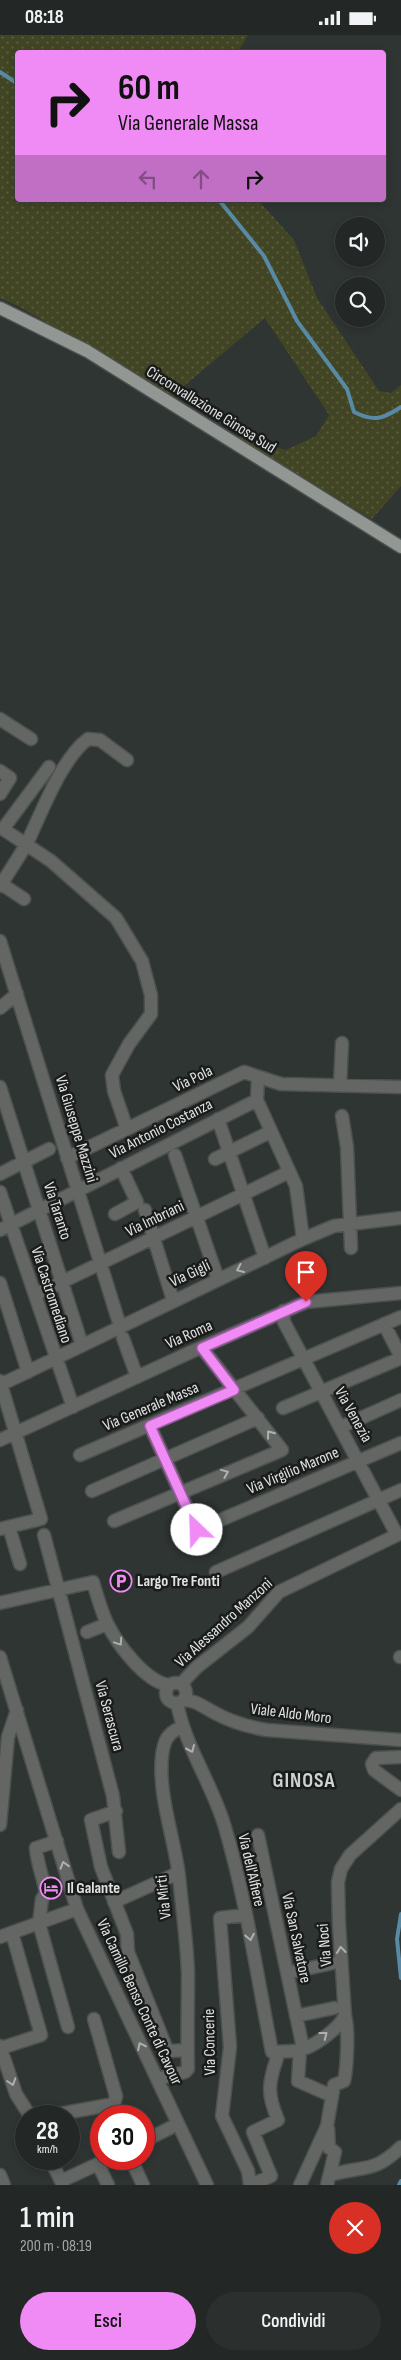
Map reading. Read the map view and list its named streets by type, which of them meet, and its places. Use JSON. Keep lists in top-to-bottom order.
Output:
{
  "streets": {
    "main road": ["Circonvallazione Ginosa Sud"],
    "street": [
      "Via Pola",
      "Via Giuseppe Mazzini",
      "Via Antonio Costanza",
      "Via Taranto",
      "Via Imbriani",
      "Via Gigli",
      "Via Castromediano",
      "Via Roma",
      "Via Generale Massa",
      "Via Venezia",
      "Via Virgilio Marone",
      "Via Alessandro Manzoni",
      "Viale Aldo Moro",
      "Via Serascura",
      "Via dell'Alfiere",
      "Via Mirti",
      "Via San Salvatore",
      "Via Noci",
      "Via Camillo Benso Conte di Cavour",
      "Via Concerie"
    ]
  },
  "crossings": [
    ["Via Pola", "Via Giuseppe Mazzini"],
    ["Via Giuseppe Mazzini", "Via Antonio Costanza"],
    ["Via Giuseppe Mazzini", "Via Imbriani"],
    ["Via Giuseppe Mazzini", "Via Gigli"],
    ["Via Giuseppe Mazzini", "Via Roma"],
    ["Via Antonio Costanza", "Via Taranto"],
    ["Via Antonio Costanza", "Via Castromediano"],
    ["Via Taranto", "Via Imbriani"],
    ["Via Taranto", "Via Gigli"],
    ["Via Imbriani", "Via Castromediano"],
    ["Via Gigli", "Via Castromediano"],
    ["Via Castromediano", "Via Roma"],
    ["Via Roma", "Via Venezia"],
    ["Via Generale Massa", "Via Venezia"],
    ["Via Venezia", "Via Virgilio Marone"],
    ["Via Venezia", "Via Alessandro Manzoni"],
    ["Via Alessandro Manzoni", "Viale Aldo Moro"],
    ["Via Alessandro Manzoni", "Via dell'Alfiere"],
    ["Viale Aldo Moro", "Via dell'Alfiere"],
    ["Via dell'Alfiere", "Via Mirti"],
    ["Via dell'Alfiere", "Via Concerie"],
    ["Via Mirti", "Via Camillo Benso Conte di Cavour"],
    ["Via San Salvatore", "Via Noci"]
  ],
  "one_way": ["Via dell'Alfiere", "Via Noci"],
  "districts": ["GINOSA"],
  "places": {
    "parking": ["Largo Tre Fonti"],
    "hotel": ["Il Galante"]
  },
  "page": {
    "status": "08:18",
    "turn": ["60 m", "Via Generale Massa"],
    "speed": "28 km/h",
    "limit": "30",
    "heading": ["1 min", "200 m · 08:19"],
    "buttons": ["Esci", "Condividi"]
  }
}
